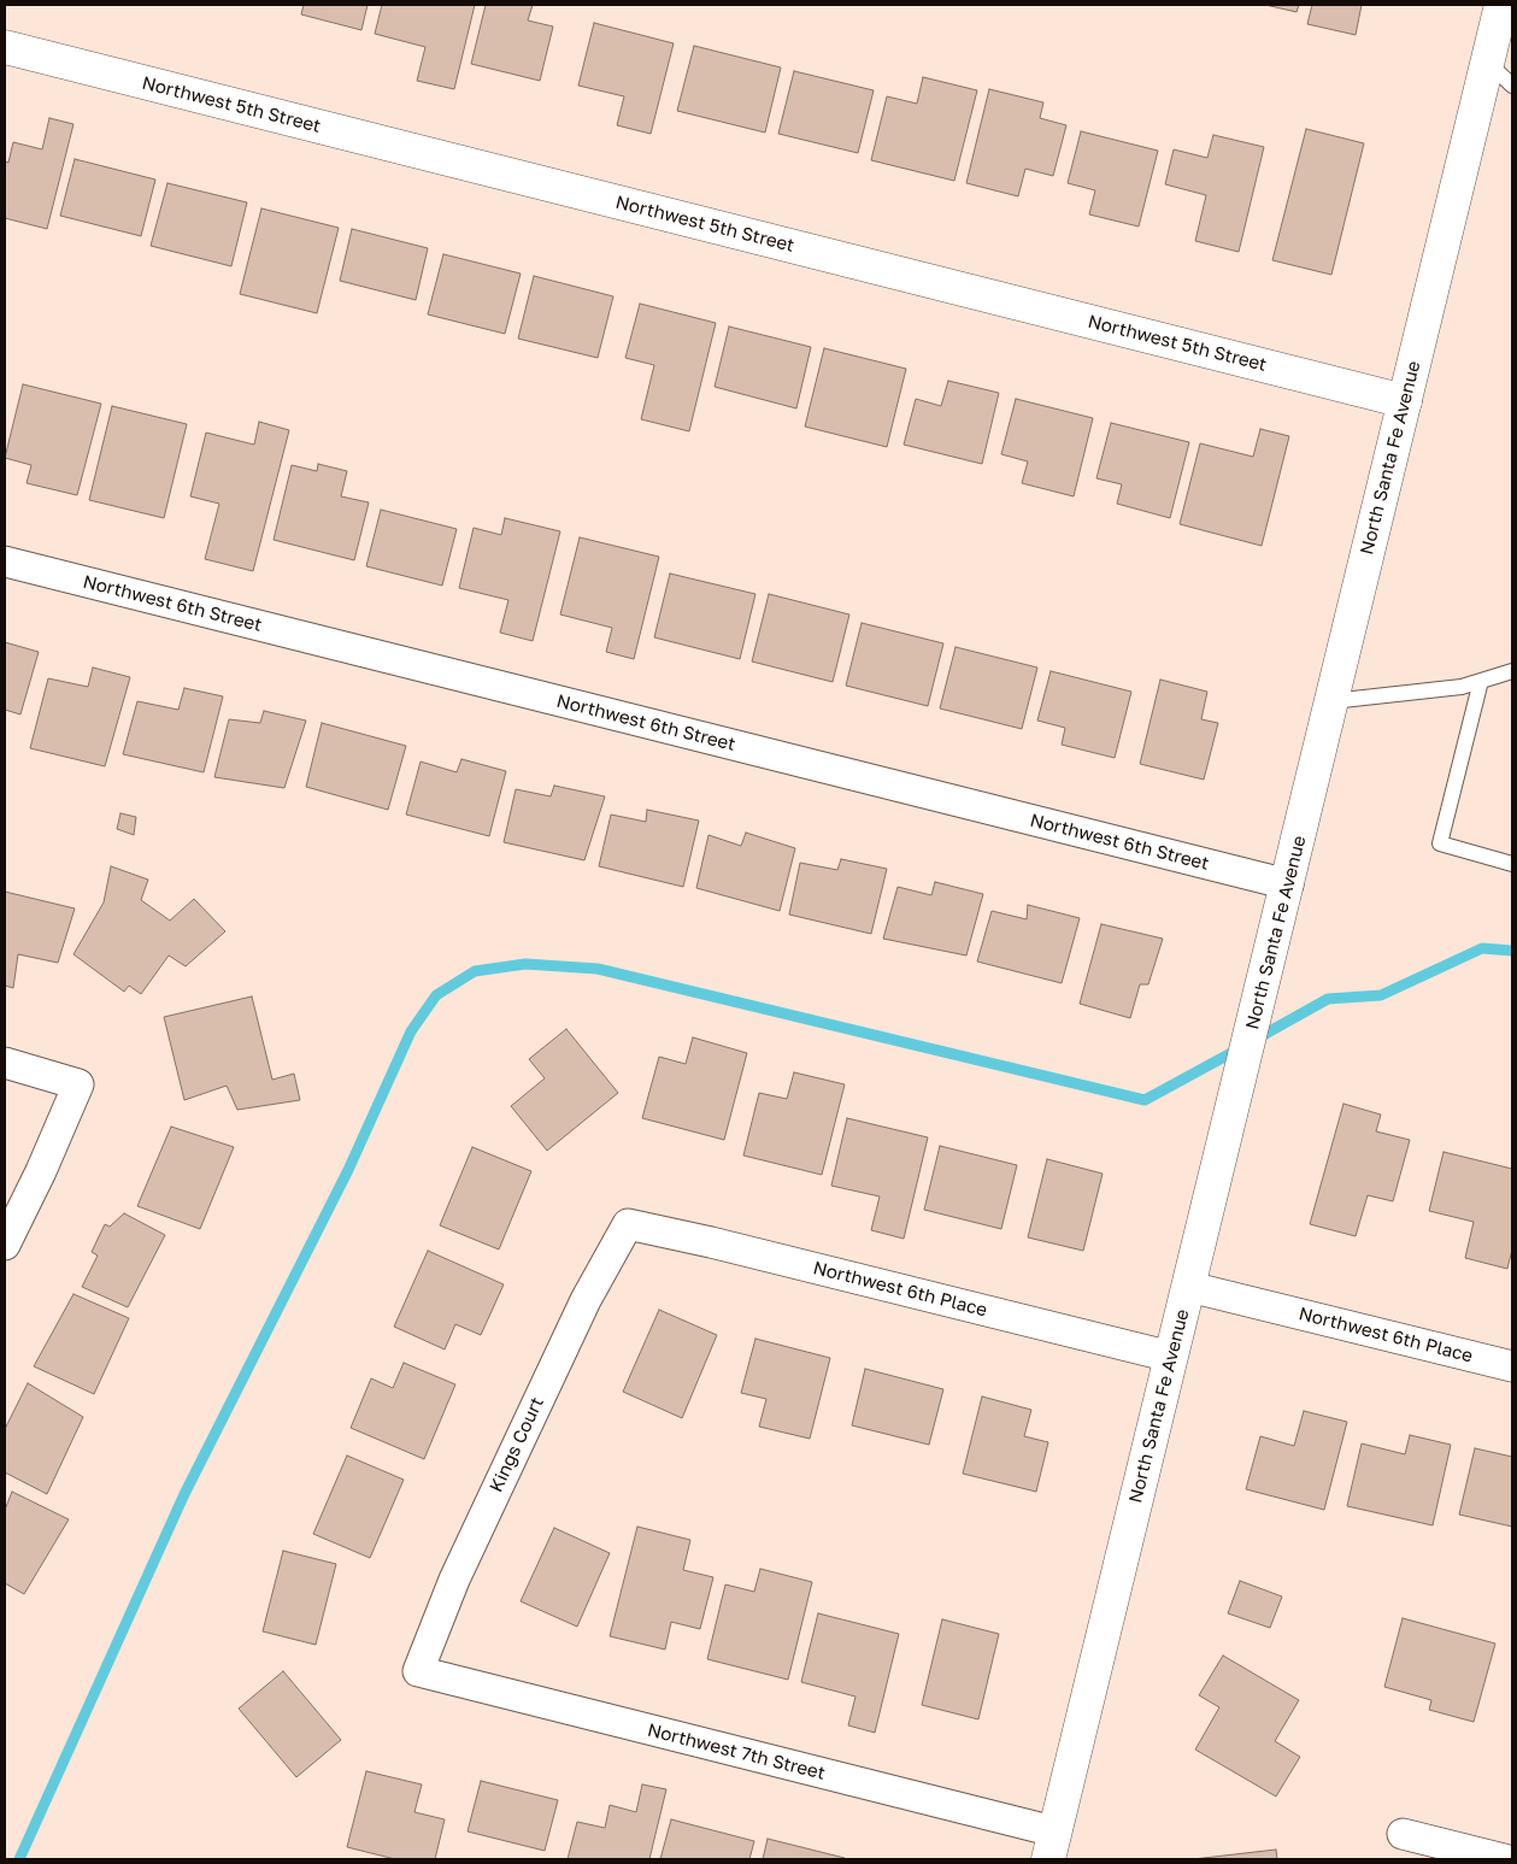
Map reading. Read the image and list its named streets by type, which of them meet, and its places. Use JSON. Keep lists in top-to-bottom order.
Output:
{
  "streets": {
    "main road": ["Northwest 5th Street", "North Santa Fe Avenue"],
    "street": [
      "Northwest 6th Street",
      "Northwest 6th Place",
      "Kings Court",
      "Northwest 7th Street"
    ]
  },
  "crossings": [
    ["Northwest 5th Street", "North Santa Fe Avenue"],
    ["North Santa Fe Avenue", "Northwest 6th Street"],
    ["North Santa Fe Avenue", "Northwest 6th Place"],
    ["North Santa Fe Avenue", "Northwest 7th Street"],
    ["Northwest 6th Place", "Kings Court"],
    ["Kings Court", "Northwest 7th Street"]
  ]
}
